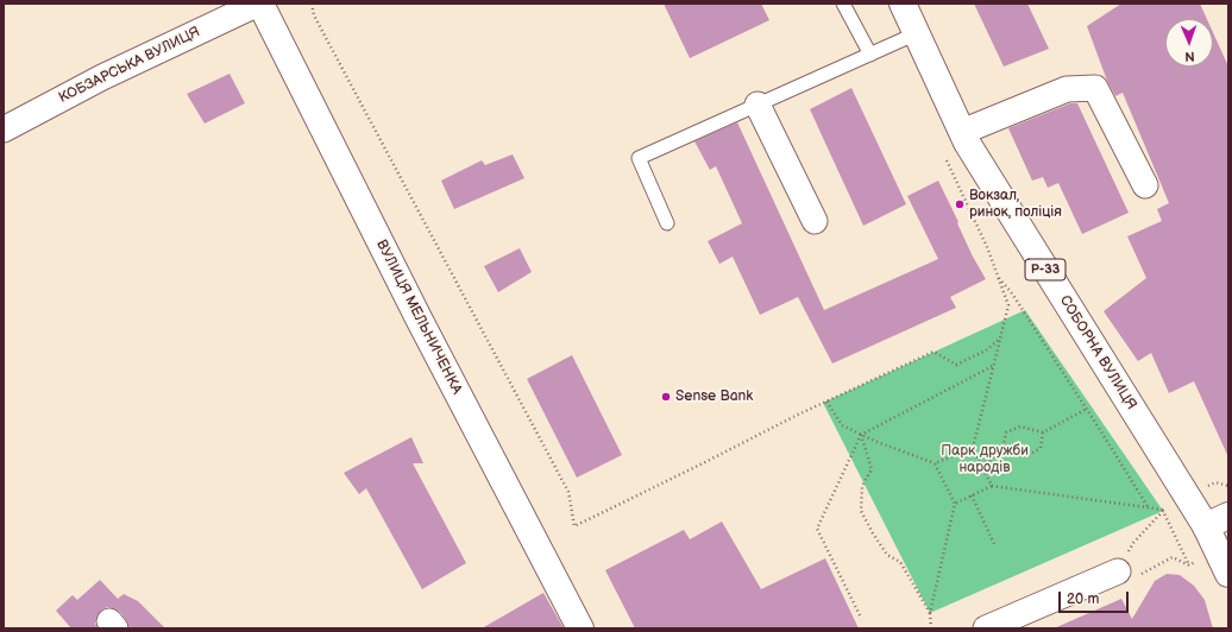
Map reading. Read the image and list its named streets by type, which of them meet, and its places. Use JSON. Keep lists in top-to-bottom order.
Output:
{
  "streets": {
    "street": [
      "КОБЗАРСЬКА ВУЛИЦЯ",
      "Р-33",
      "ВУЛИЦЯ МЕЛЬНИЧЕНКА",
      "СОБОРНА ВУЛИЦЯ"
    ]
  },
  "crossings": [
    ["КОБЗАРСЬКА ВУЛИЦЯ", "ВУЛИЦЯ МЕЛЬНИЧЕНКА"]
  ],
  "parks": ["Парк дружби народів"],
  "places": ["Вокзал, ринок, поліція", "Sense Bank"],
  "scale_bar": "20 m",
  "north": "bottom"
}
